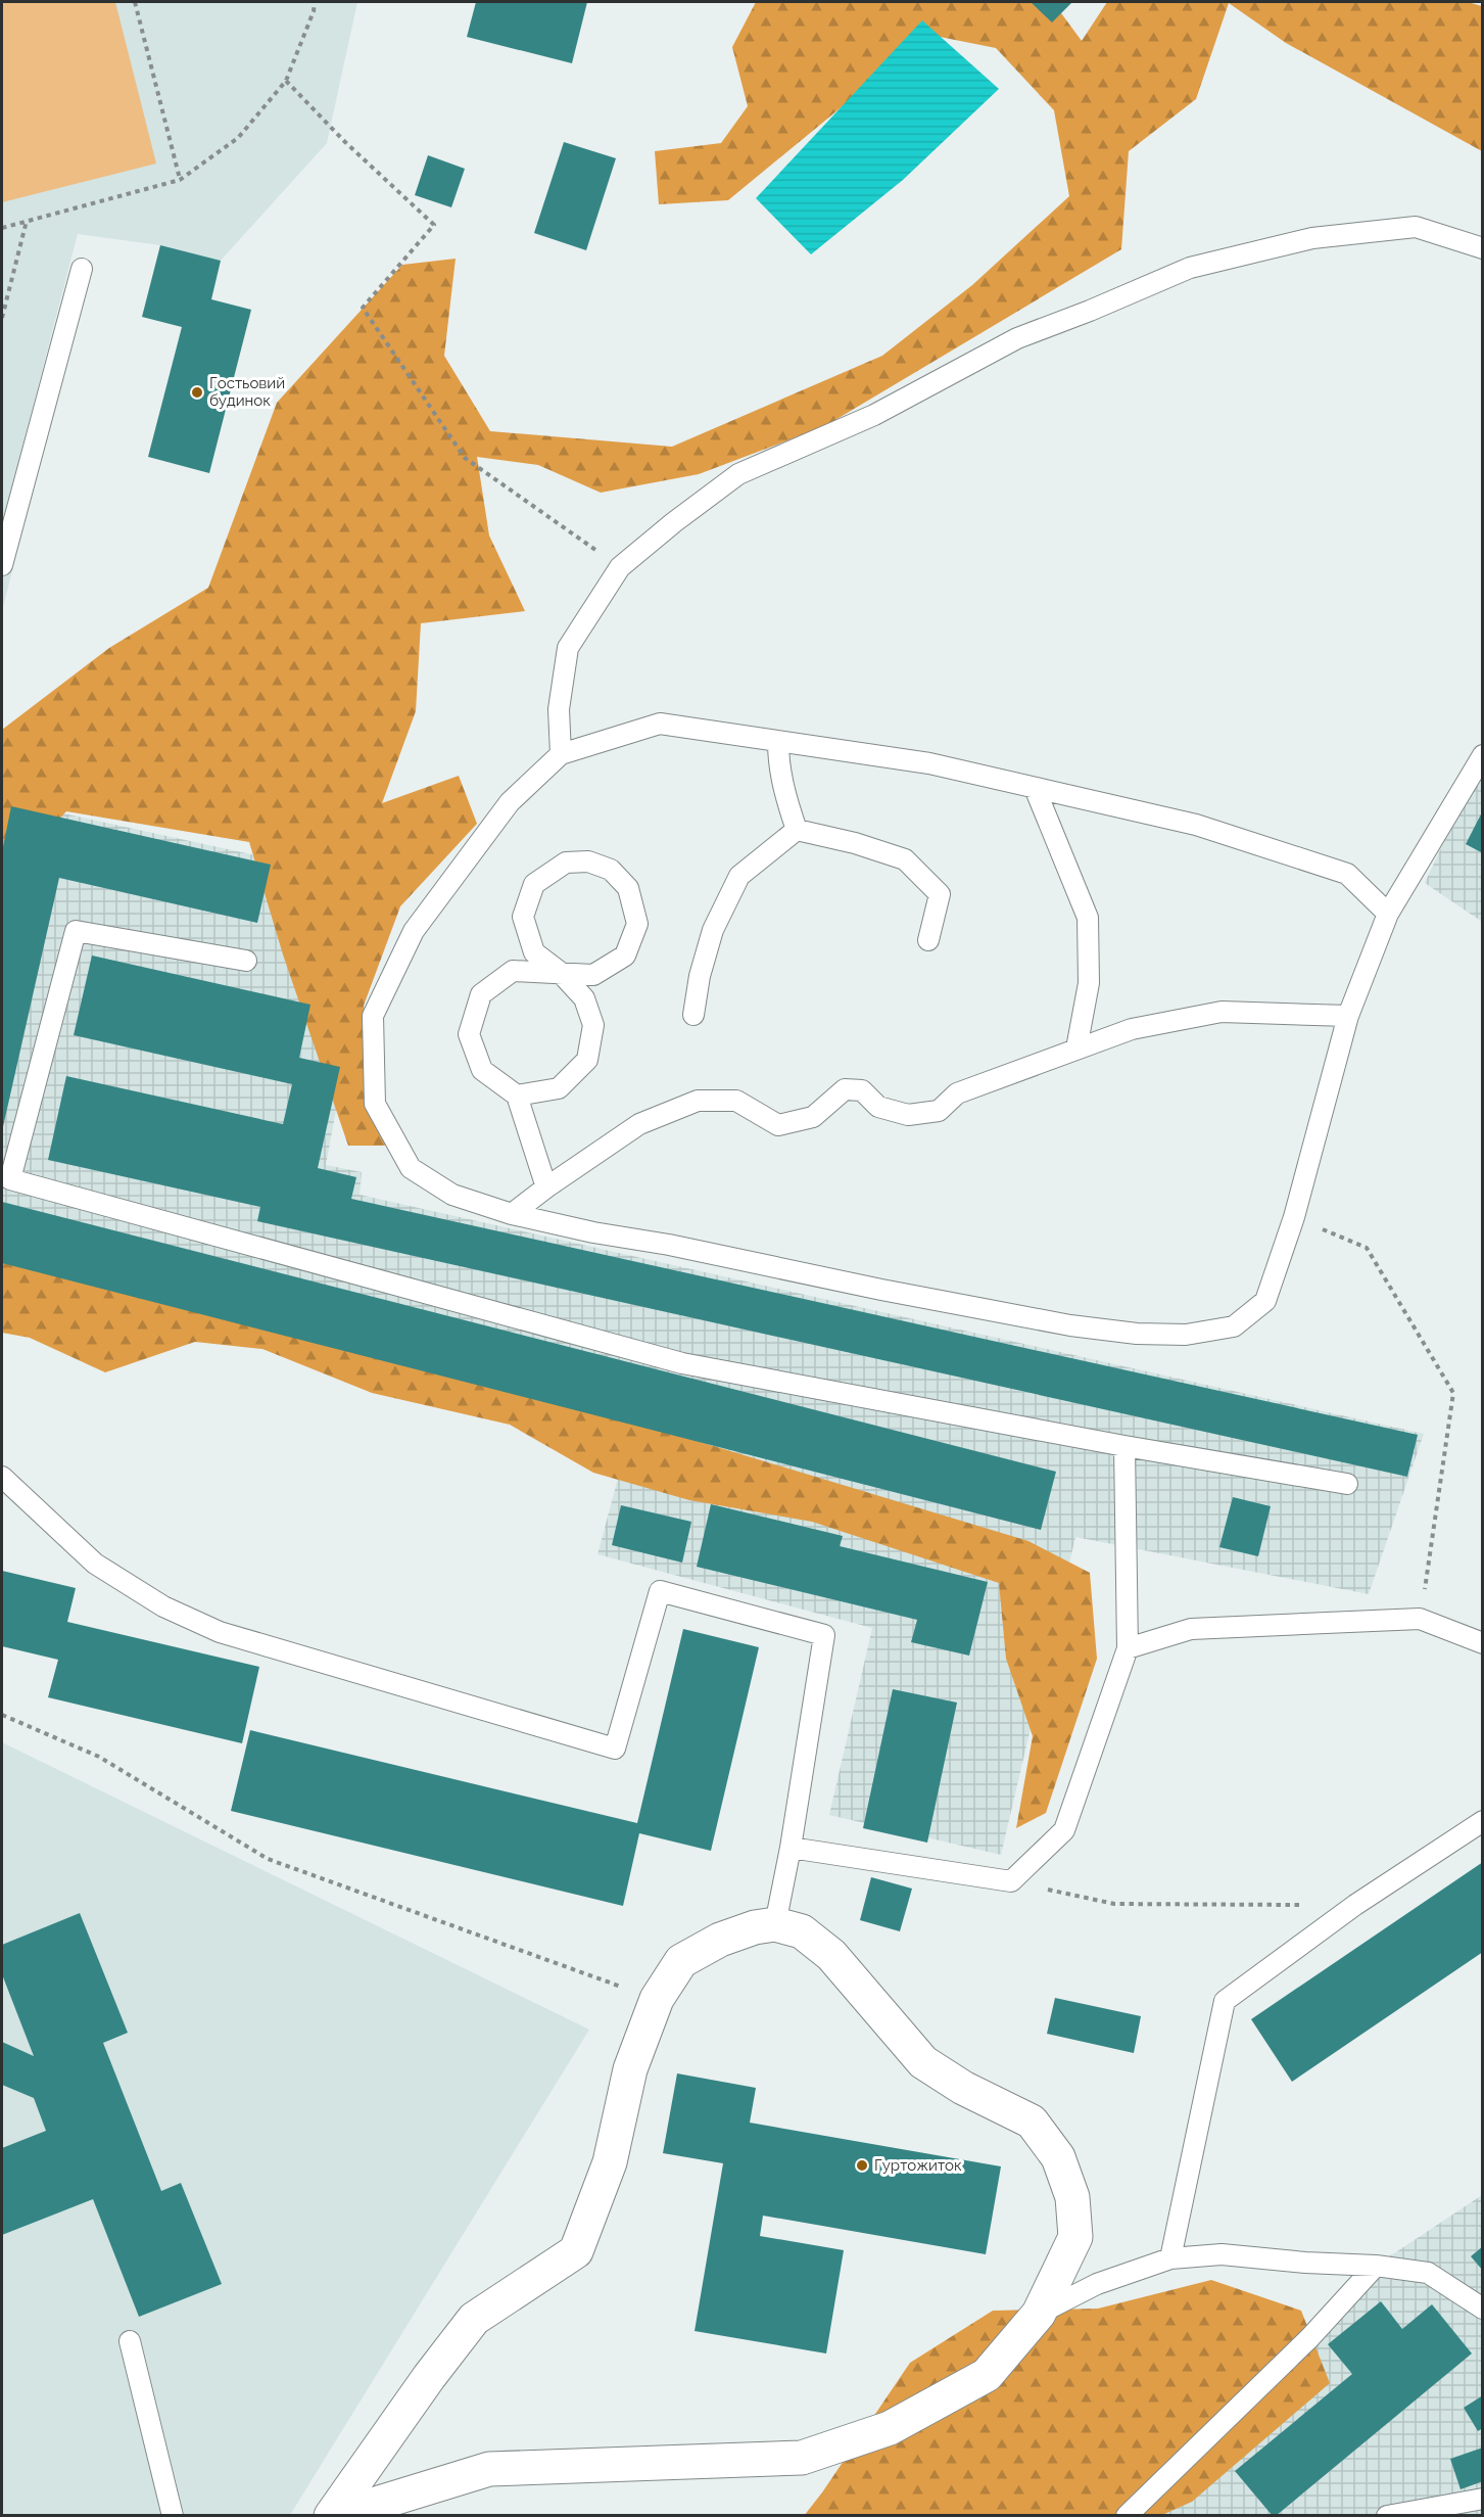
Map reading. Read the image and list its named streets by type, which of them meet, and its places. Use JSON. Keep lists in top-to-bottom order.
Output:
{
  "places": ["Гостьовий будинок", "Гуртожиток"]
}
